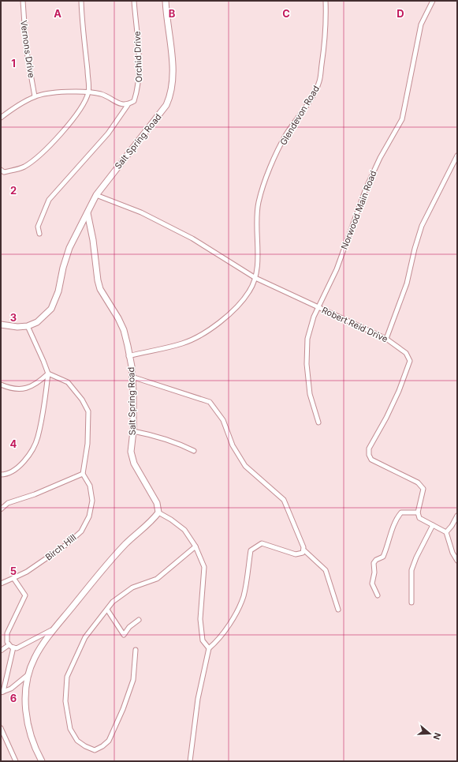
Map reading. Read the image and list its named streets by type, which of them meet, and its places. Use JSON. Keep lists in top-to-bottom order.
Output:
{
  "streets": {
    "street": [
      "Vernons Drive",
      "Orchid Drive",
      "Glendevon Road",
      "Salt Spring Road",
      "Norwood Main Road",
      "Robert Reid Drive",
      "Birch Hill"
    ]
  },
  "crossings": [
    ["Glendevon Road", "Salt Spring Road"],
    ["Glendevon Road", "Robert Reid Drive"],
    ["Salt Spring Road", "Robert Reid Drive"],
    ["Norwood Main Road", "Robert Reid Drive"]
  ],
  "north": "right",
  "grid": {
    "columns": [
      "A",
      "B",
      "C",
      "D"
    ],
    "rows": [
      "1",
      "2",
      "3",
      "4",
      "5",
      "6"
    ]
  }
}
